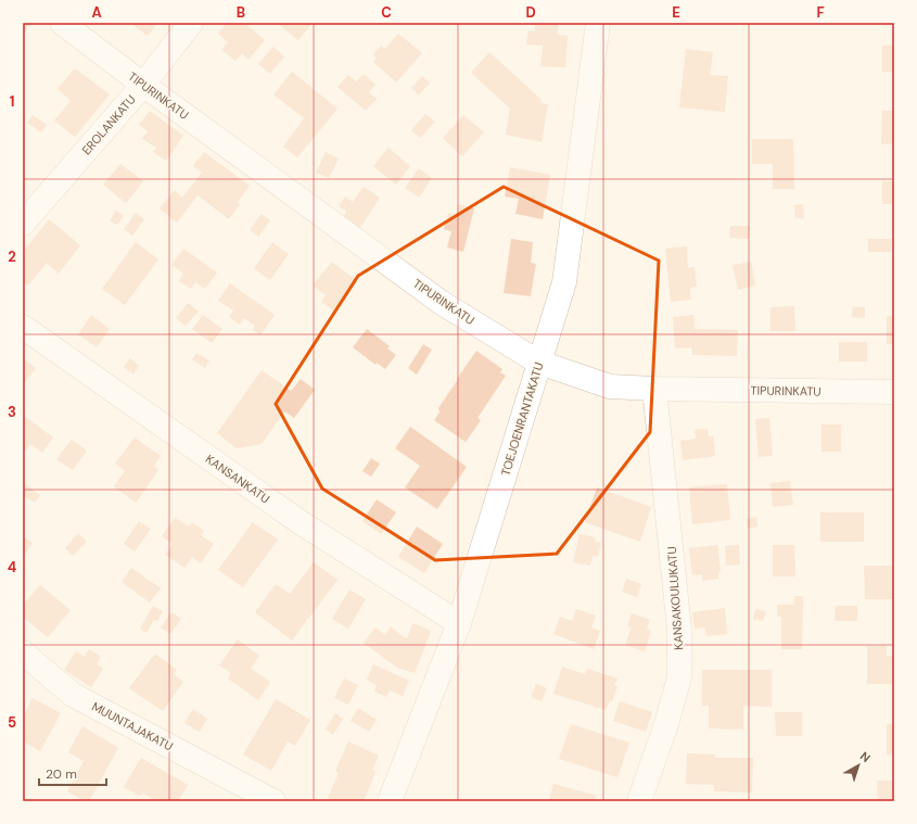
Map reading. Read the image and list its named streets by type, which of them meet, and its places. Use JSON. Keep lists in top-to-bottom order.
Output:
{
  "streets": {
    "street": [
      "TIPURINKATU",
      "EROLANKATU",
      "TOEJOENRANTAKATU",
      "KANSANKATU",
      "KANSAKOULUKATU",
      "MUUNTAJAKATU"
    ]
  },
  "crossings": [
    ["TIPURINKATU", "EROLANKATU"],
    ["TIPURINKATU", "TOEJOENRANTAKATU"],
    ["TIPURINKATU", "KANSAKOULUKATU"],
    ["TOEJOENRANTAKATU", "KANSANKATU"]
  ],
  "scale_bar": "20 m",
  "north": "top right",
  "grid": {
    "columns": [
      "A",
      "B",
      "C",
      "D",
      "E",
      "F"
    ],
    "rows": [
      "1",
      "2",
      "3",
      "4",
      "5"
    ]
  }
}
